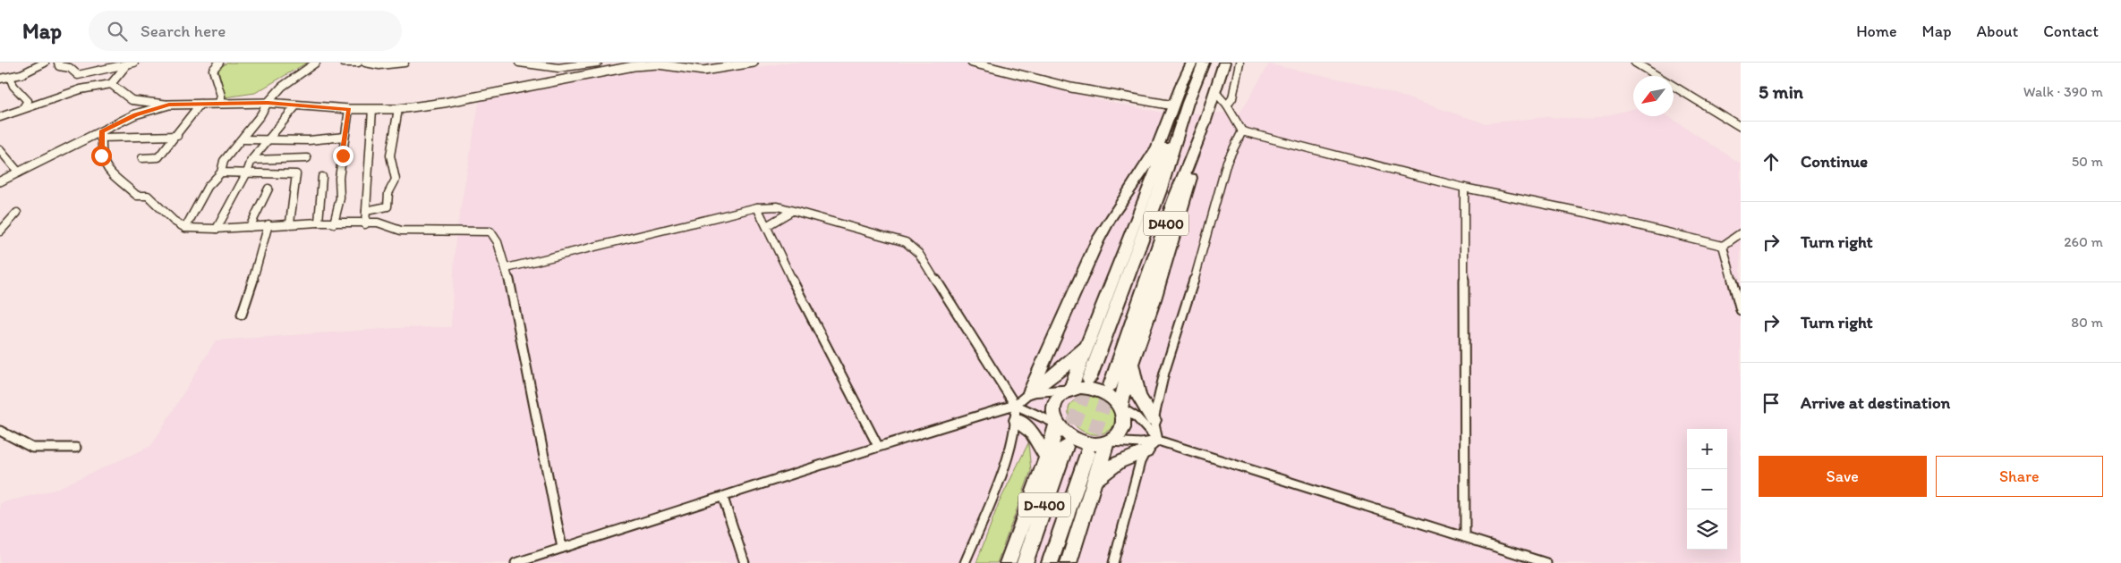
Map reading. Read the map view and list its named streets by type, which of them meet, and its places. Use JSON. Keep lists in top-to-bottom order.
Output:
{
  "streets": {
    "highway": ["D400", "D-400"]
  },
  "north": "bottom left",
  "page": {
    "header": "Map",
    "search": "Search here",
    "nav": [
      "Home",
      "Map",
      "About",
      "Contact"
    ],
    "heading": ["5 min", "Walk · 390 m"],
    "list": [
      ["Continue", "50 m"],
      ["Turn right", "260 m"],
      ["Turn right", "80 m"],
      "Arrive at destination"
    ],
    "map_buttons": ["+", "−"],
    "buttons": ["Save", "Share"]
  }
}
